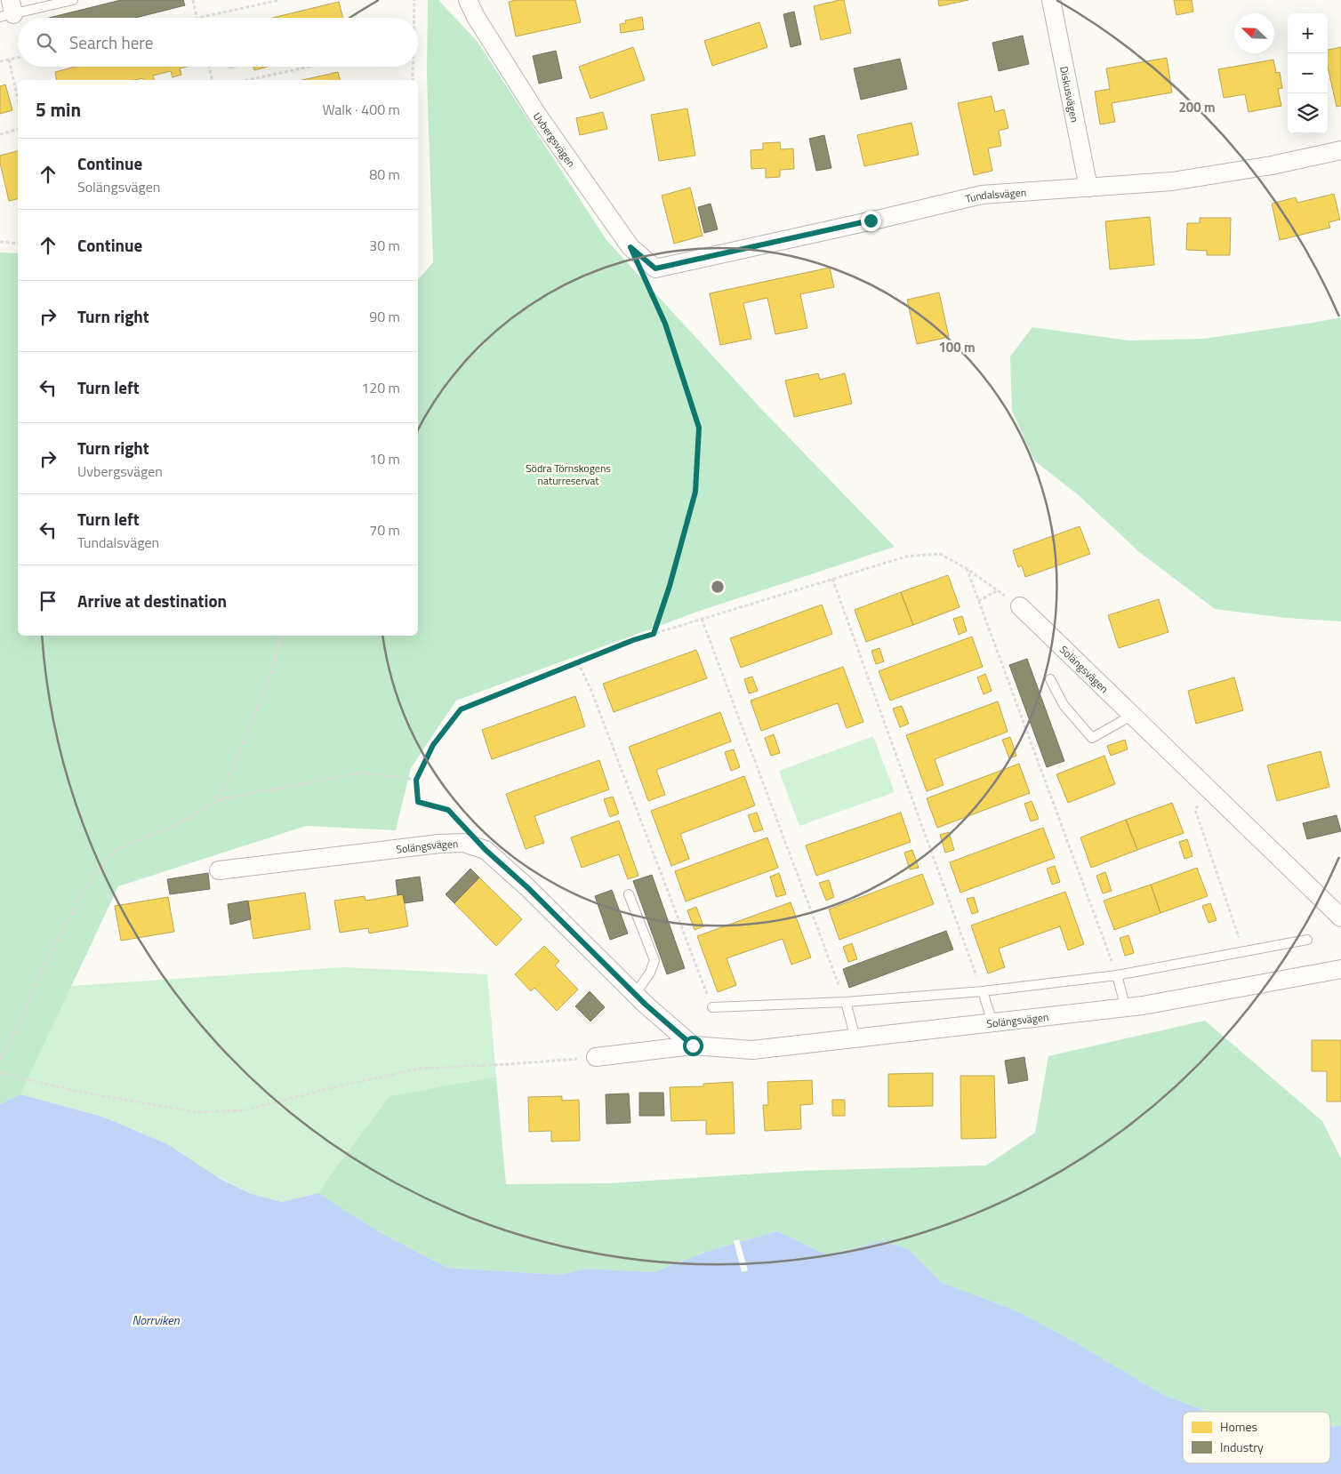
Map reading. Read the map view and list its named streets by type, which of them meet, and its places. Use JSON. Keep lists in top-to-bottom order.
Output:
{
  "streets": {
    "street": [
      "Diskusvägen",
      "Uvbergsvägen",
      "Tundalsvägen",
      "Solängsvägen"
    ]
  },
  "crossings": [
    ["Diskusvägen", "Tundalsvägen"],
    ["Uvbergsvägen", "Tundalsvägen"]
  ],
  "water": ["Norrviken"],
  "parks": ["Södra Törnskogens naturreservat"],
  "legend": ["Homes", "Industry"],
  "north": "top left",
  "page": {
    "map_buttons": ["+", "−"],
    "search": "Search here",
    "heading": ["5 min", "Walk · 400 m"],
    "list": [
      ["Continue", "Solängsvägen", "80 m"],
      ["Continue", "30 m"],
      ["Turn right", "90 m"],
      ["Turn left", "120 m"],
      ["Turn right", "Uvbergsvägen", "10 m"],
      ["Turn left", "Tundalsvägen", "70 m"],
      "Arrive at destination"
    ]
  },
  "rings": ["200 m", "100 m"]
}
